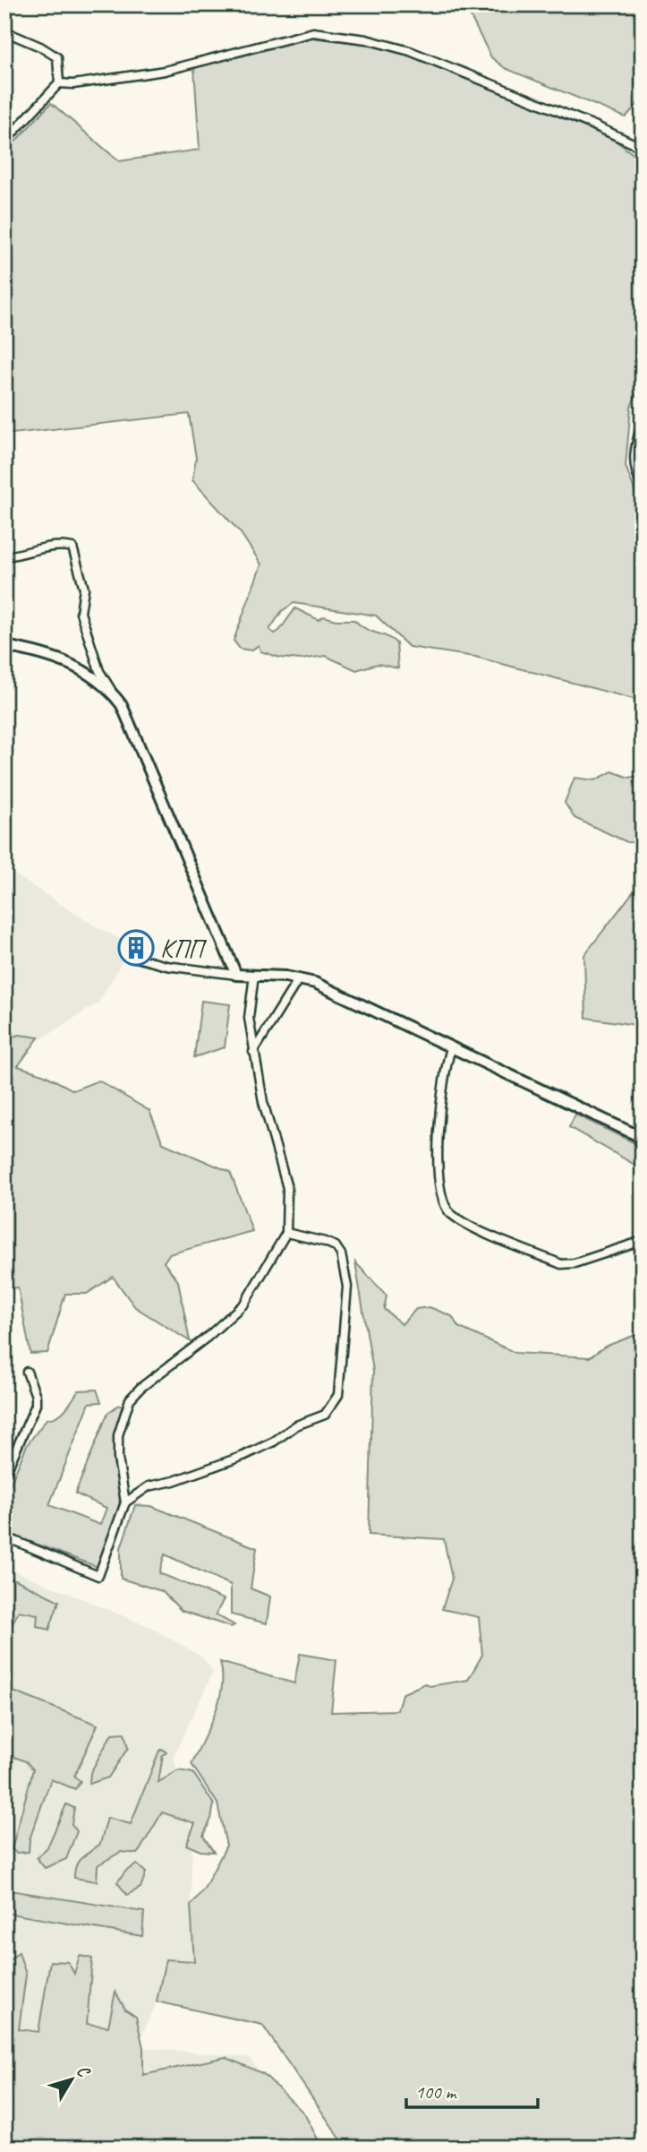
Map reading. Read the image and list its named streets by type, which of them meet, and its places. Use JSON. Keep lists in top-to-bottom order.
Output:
{
  "places": {
    "building": ["КПП"]
  },
  "scale_bar": "100 m",
  "north": "top right"
}
